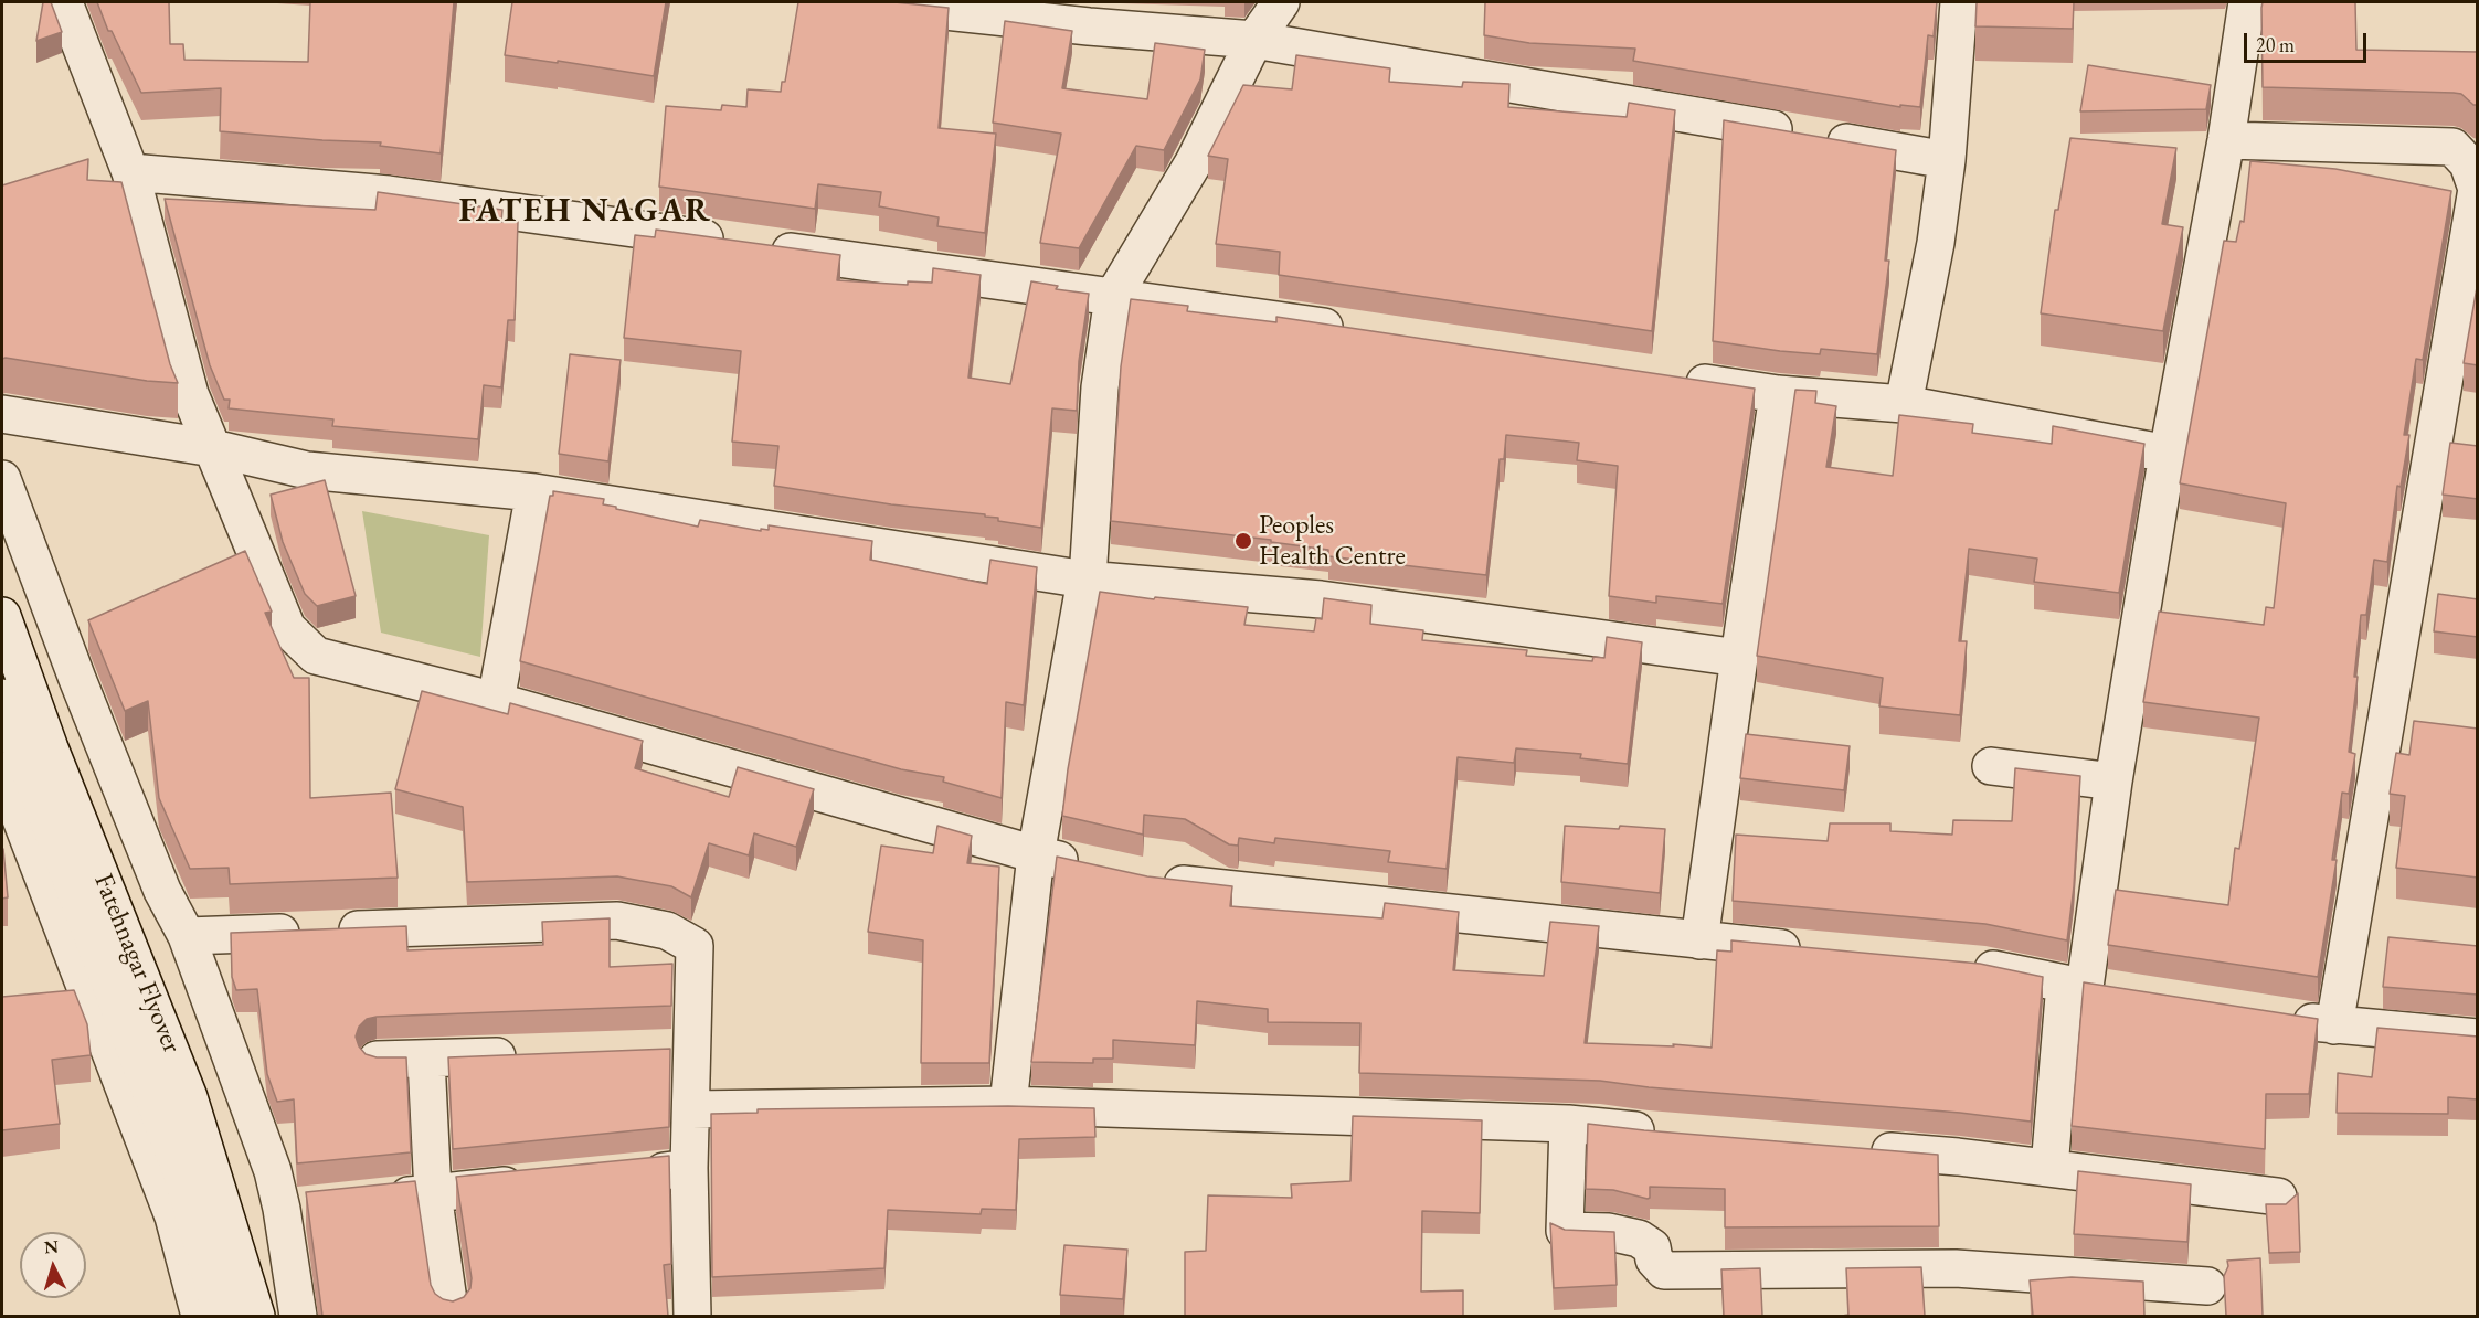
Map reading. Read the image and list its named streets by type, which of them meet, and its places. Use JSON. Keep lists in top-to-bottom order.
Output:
{
  "streets": {
    "street": ["Fatehnagar Flyover"]
  },
  "districts": ["FATEH NAGAR"],
  "places": ["Peoples Health Centre"],
  "scale_bar": "20 m",
  "north": "top"
}
